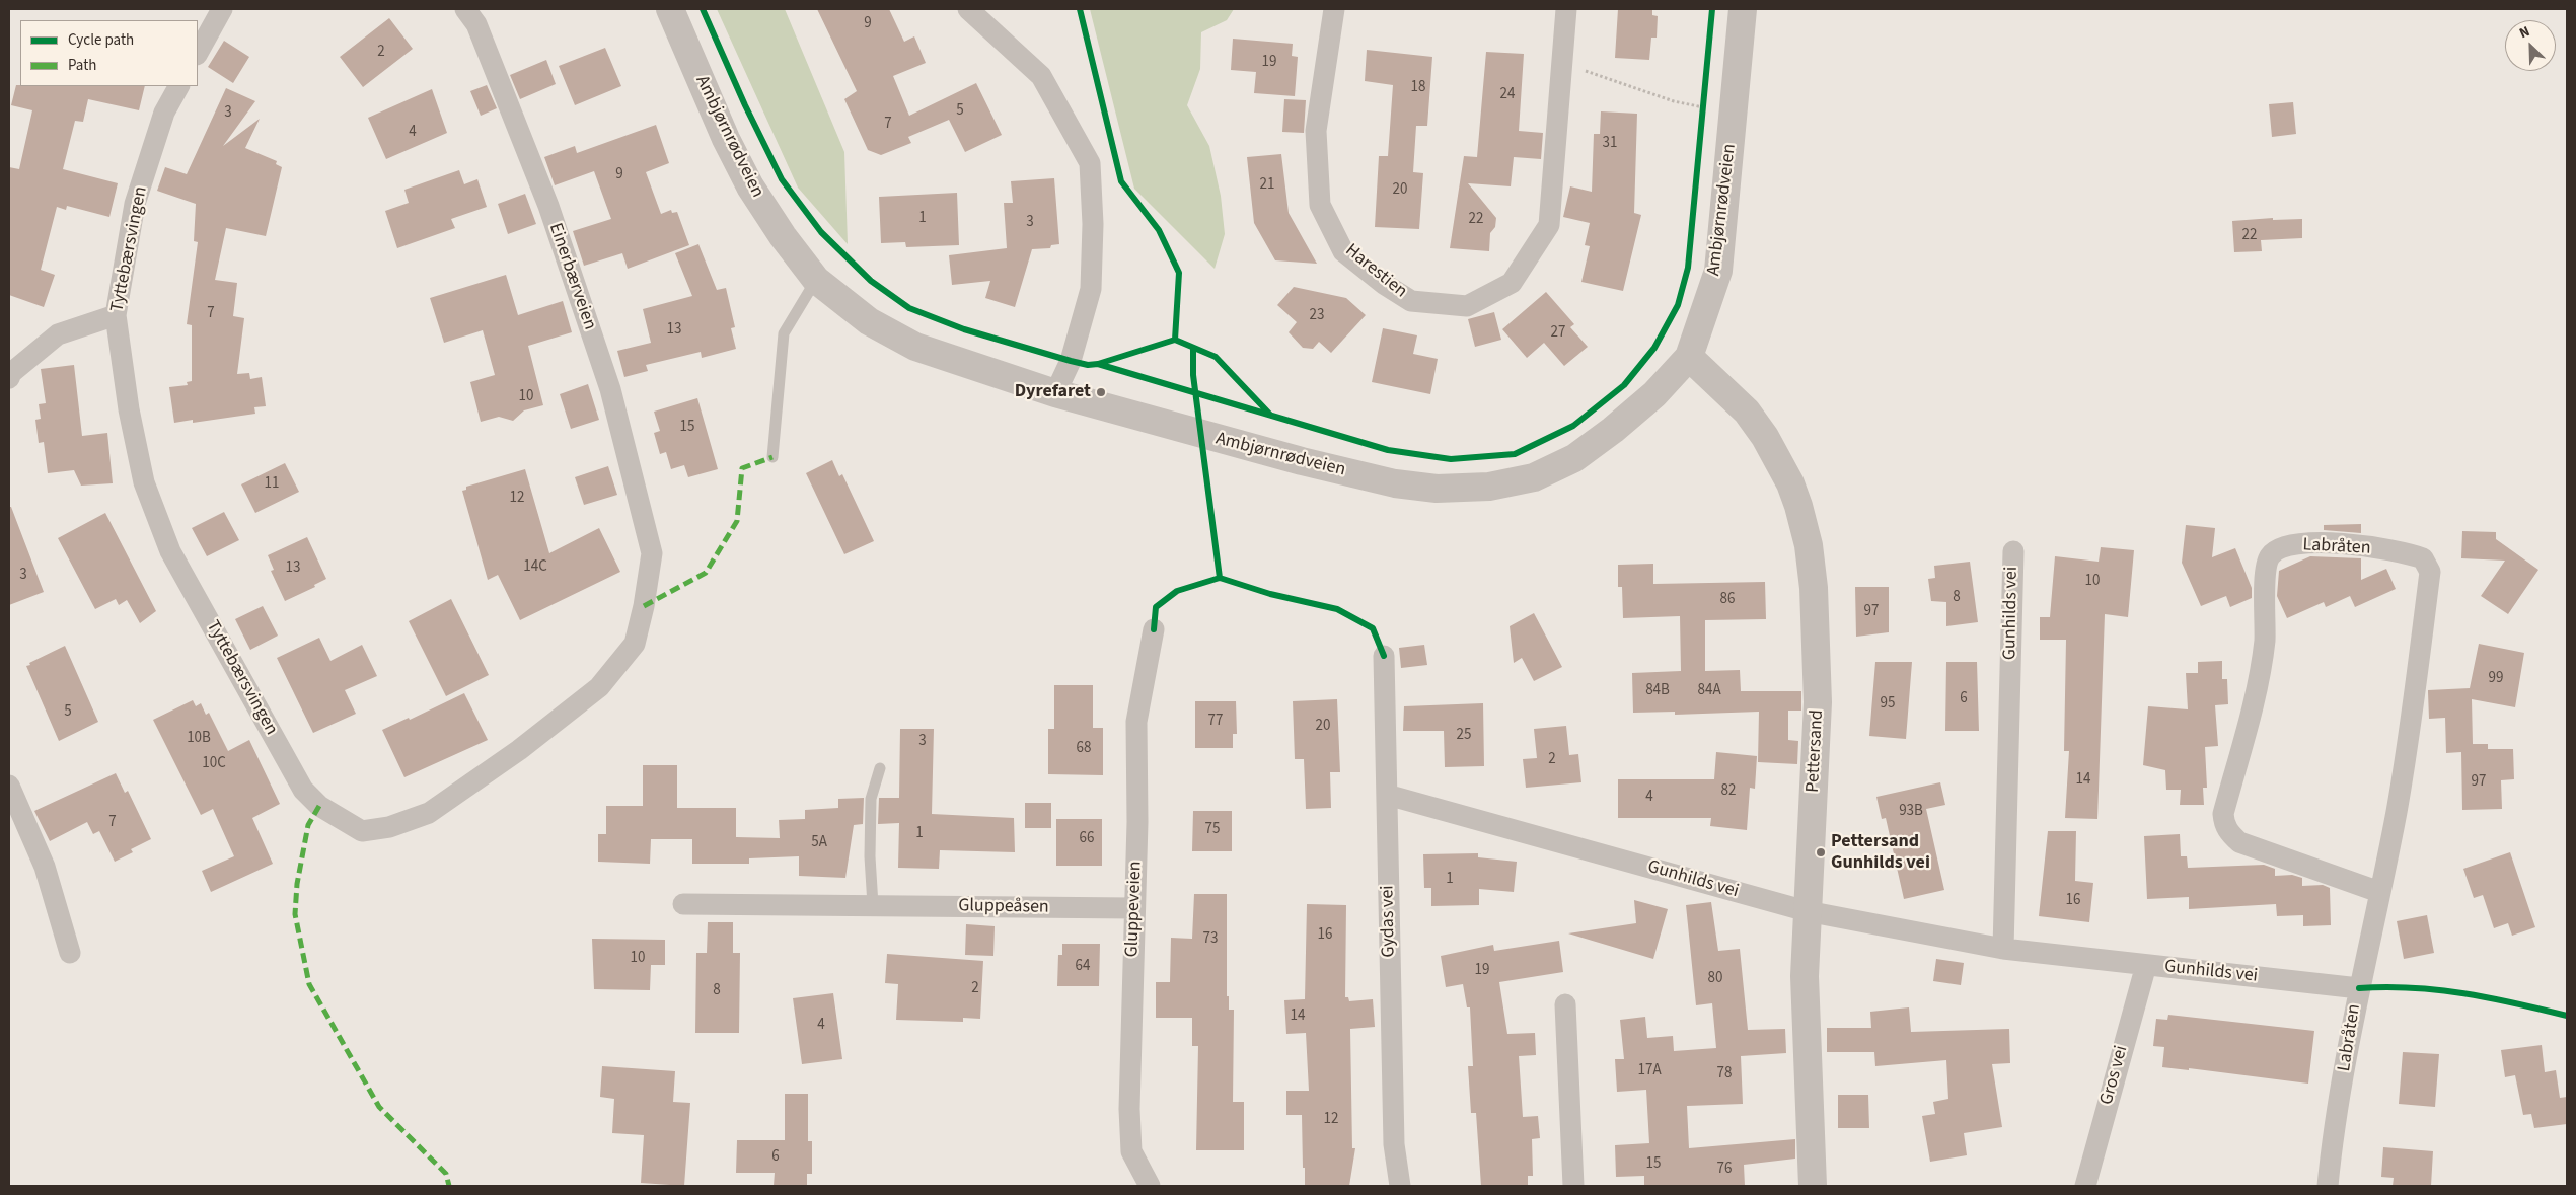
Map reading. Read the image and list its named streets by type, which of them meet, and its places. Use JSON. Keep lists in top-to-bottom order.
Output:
{
  "streets": {
    "street": [
      "Ambjørnrødveien",
      "Tyttebærsvingen",
      "Harestien",
      "Einerbærveien",
      "Labråten",
      "Gunhilds vei",
      "Pettersand",
      "Gluppeåsen",
      "Gluppeveien",
      "Gydas vei",
      "Gros vei"
    ]
  },
  "crossings": [
    ["Ambjørnrødveien", "Pettersand"],
    ["Tyttebærsvingen", "Einerbærveien"],
    ["Labråten", "Gunhilds vei"],
    ["Gunhilds vei", "Pettersand"],
    ["Gunhilds vei", "Gydas vei"],
    ["Gunhilds vei", "Gros vei"],
    ["Gluppeåsen", "Gluppeveien"]
  ],
  "places": ["Dyrefaret", "Pettersand Gunhilds vei"],
  "house_numbers": [
    "9",
    "2",
    "19",
    "18",
    "24",
    "5",
    "3",
    "7",
    "4",
    "31",
    "9",
    "21",
    "20",
    "1",
    "22",
    "3",
    "22",
    "7",
    "23",
    "13",
    "27",
    "10",
    "15",
    "11",
    "12",
    "14C",
    "13",
    "3",
    "10",
    "8",
    "86",
    "97",
    "99",
    "84B",
    "84A",
    "6",
    "95",
    "5",
    "77",
    "20",
    "25",
    "10B",
    "3",
    "68",
    "2",
    "10C",
    "14",
    "97",
    "82",
    "4",
    "93B",
    "7",
    "75",
    "1",
    "66",
    "5A",
    "1",
    "16",
    "16",
    "73",
    "10",
    "64",
    "19",
    "80",
    "2",
    "8",
    "14",
    "4",
    "17A",
    "78",
    "12",
    "6",
    "15",
    "76"
  ],
  "legend": ["Cycle path", "Path"],
  "north": "top left"
}
